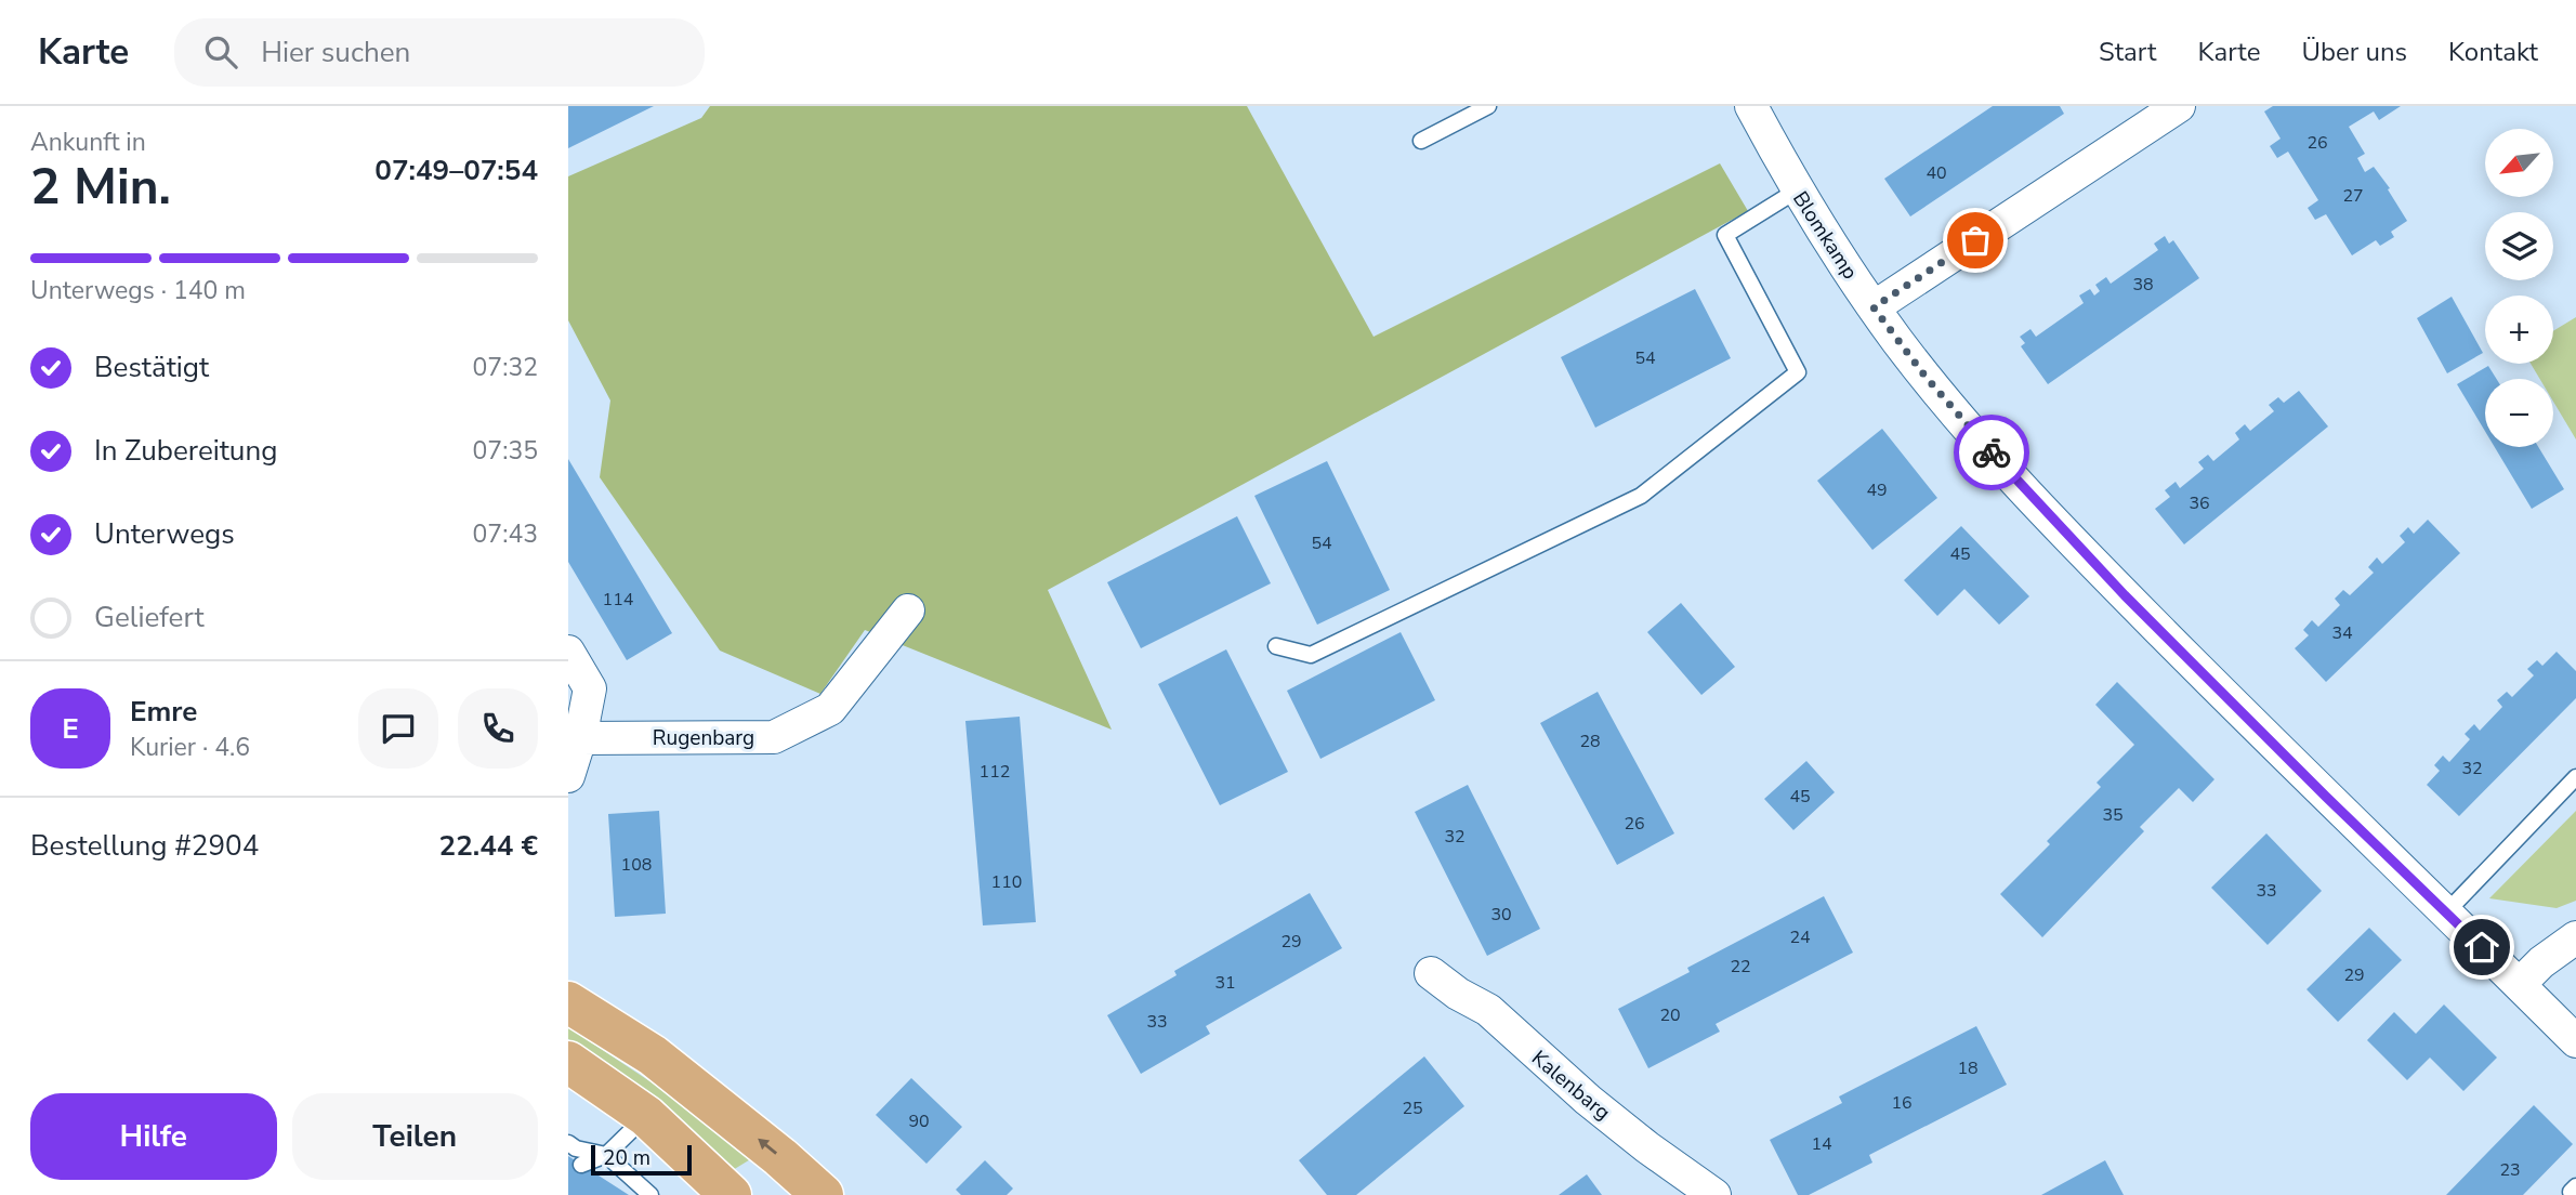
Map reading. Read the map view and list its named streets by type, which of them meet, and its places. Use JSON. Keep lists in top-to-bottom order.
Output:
{
  "streets": {
    "street": ["Blomkamp", "Rugenbarg", "Kalenbarg"]
  },
  "house_numbers": [
    "26",
    "40",
    "27",
    "38",
    "54",
    "49",
    "36",
    "54",
    "45",
    "114",
    "34",
    "28",
    "32",
    "112",
    "45",
    "35",
    "26",
    "32",
    "108",
    "110",
    "33",
    "30",
    "24",
    "29",
    "22",
    "29",
    "31",
    "20",
    "33",
    "18",
    "16",
    "25",
    "90",
    "14",
    "23"
  ],
  "scale_bar": "20 m",
  "north": "bottom left",
  "page": {
    "header": "Karte",
    "search": "Hier suchen",
    "nav": [
      "Start",
      "Karte",
      "Über uns",
      "Kontakt"
    ],
    "heading": ["2 Min.", "Ankunft in", "07:49–07:54"],
    "panel": [
      "Emre",
      "Kurier · 4.6",
      "Bestellung #2904",
      "22.44 €"
    ],
    "map_buttons": ["+", "−"],
    "bar": "Unterwegs · 140 m",
    "list": [
      ["Bestätigt", "07:32"],
      ["In Zubereitung", "07:35"],
      ["Unterwegs", "07:43"],
      "Geliefert"
    ],
    "round": "E",
    "buttons": ["Hilfe", "Teilen"],
    "scale": "20 m"
  }
}
